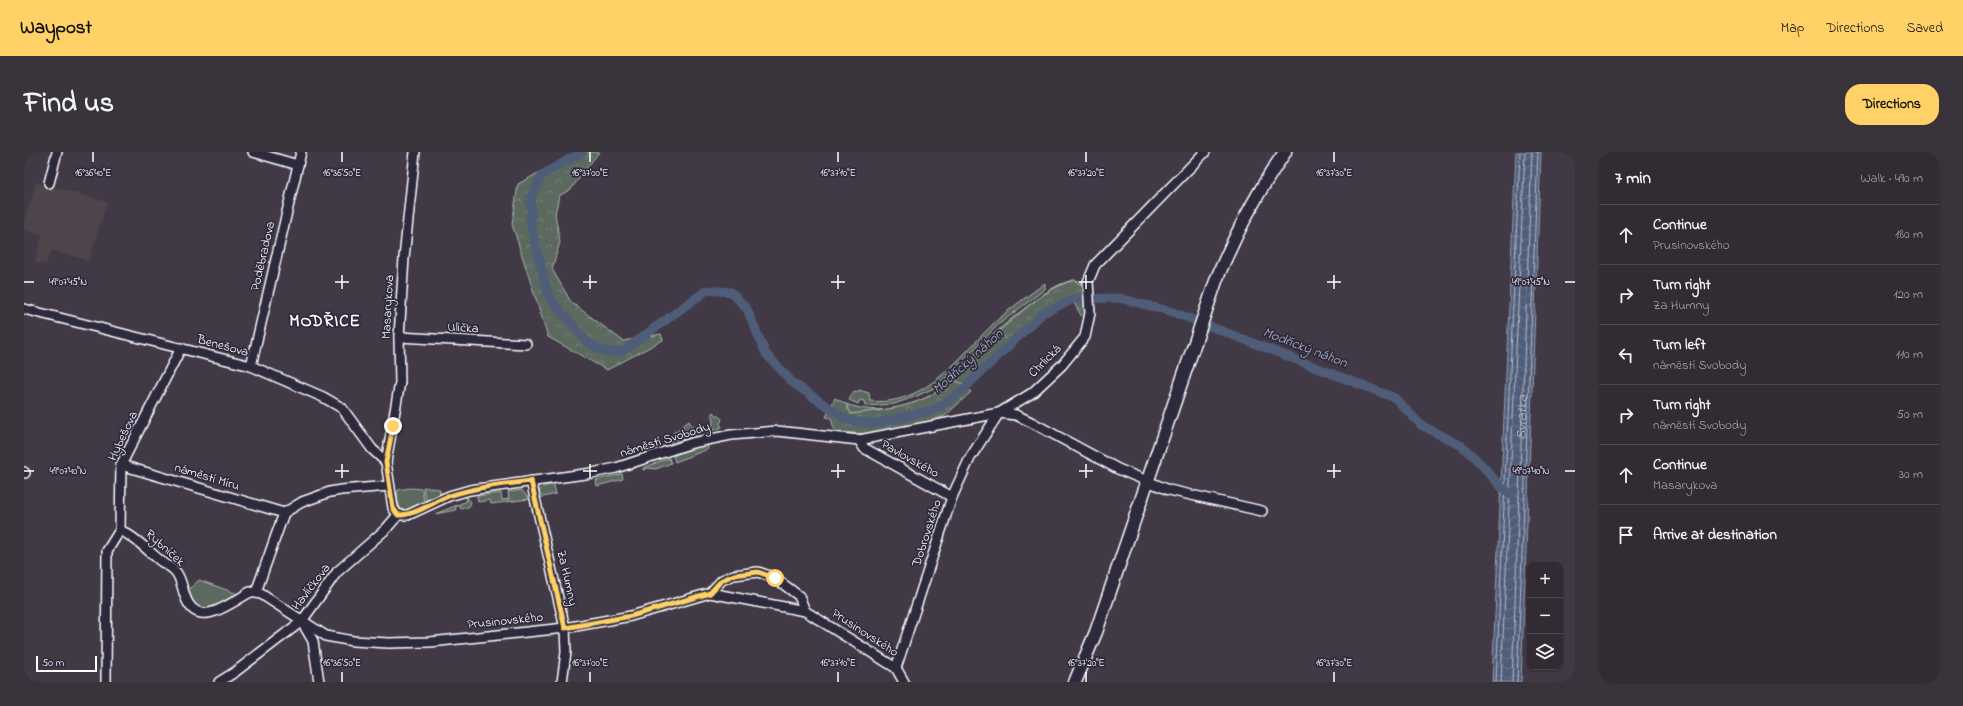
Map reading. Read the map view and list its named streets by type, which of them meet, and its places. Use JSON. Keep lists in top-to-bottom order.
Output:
{
  "streets": {
    "street": [
      "Poděbradova",
      "Masarykova",
      "Ulička",
      "Benešova",
      "Chrlická",
      "Hybešova",
      "náměstí Svobody",
      "Pavlovského",
      "náměstí Míru",
      "Dobrovského",
      "Rybníček",
      "Za Humny",
      "Havlíčkova",
      "Prusinovského"
    ]
  },
  "crossings": [
    ["Poděbradova", "Benešova"],
    ["Masarykova", "Ulička"],
    ["Masarykova", "Benešova"],
    ["Benešova", "Hybešova"],
    ["Chrlická", "náměstí Svobody"],
    ["Chrlická", "Dobrovského"],
    ["Hybešova", "náměstí Míru"],
    ["Hybešova", "Rybníček"],
    ["náměstí Svobody", "Pavlovského"],
    ["náměstí Svobody", "Dobrovského"],
    ["náměstí Svobody", "Za Humny"],
    ["náměstí Svobody", "Havlíčkova"],
    ["Pavlovského", "Dobrovského"],
    ["Dobrovského", "Prusinovského"],
    ["Za Humny", "Prusinovského"],
    ["Havlíčkova", "Prusinovského"]
  ],
  "districts": ["MODŘICE"],
  "water": ["Modřický náhon", "Svratka"],
  "scale_bar": "50 m",
  "page": {
    "header": "Waypost",
    "nav": ["Map", "Directions", "Saved"],
    "title": "Find us",
    "buttons": "Directions",
    "heading": ["7 min", "Walk · 490 m"],
    "list": [
      ["Continue", "Prusinovského", "180 m"],
      ["Turn right", "Za Humny", "120 m"],
      ["Turn left", "náměstí Svobody", "110 m"],
      ["Turn right", "náměstí Svobody", "50 m"],
      ["Continue", "Masarykova", "30 m"],
      "Arrive at destination"
    ],
    "map_buttons": ["+", "−"],
    "scale": "50 m"
  },
  "coordinates": [
    "16°36'40\"E",
    "16°36'50\"E",
    "16°37'00\"E",
    "16°37'10\"E",
    "16°37'20\"E",
    "16°37'30\"E",
    "49°07'45\"N",
    "49°07'40\"N"
  ]
}
